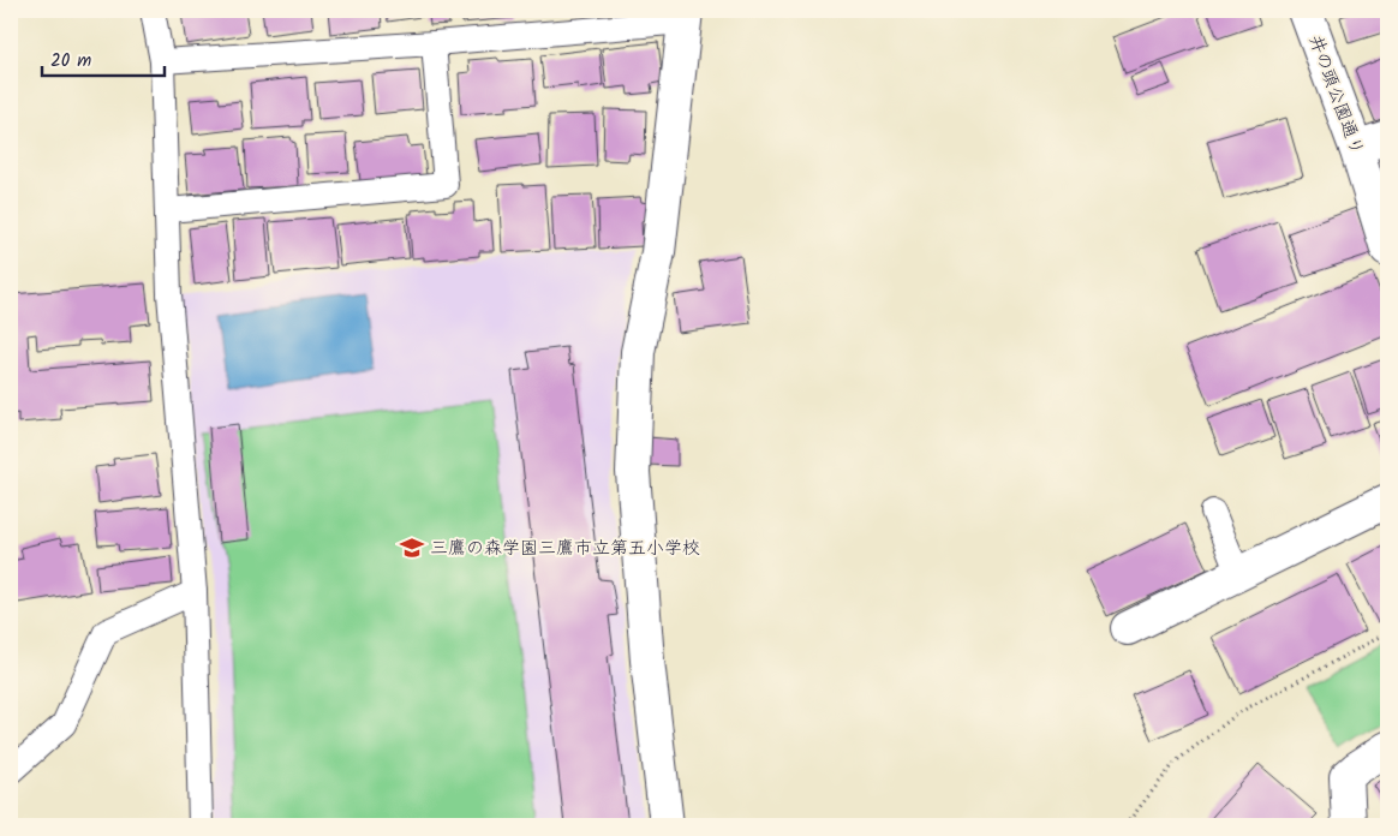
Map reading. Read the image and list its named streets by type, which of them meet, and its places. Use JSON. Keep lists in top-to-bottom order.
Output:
{
  "streets": {
    "street": ["井の頭公園通り"]
  },
  "places": {
    "school or university": ["三鷹の森学園三鷹市立第五小学校"]
  },
  "scale_bar": "20 m"
}
